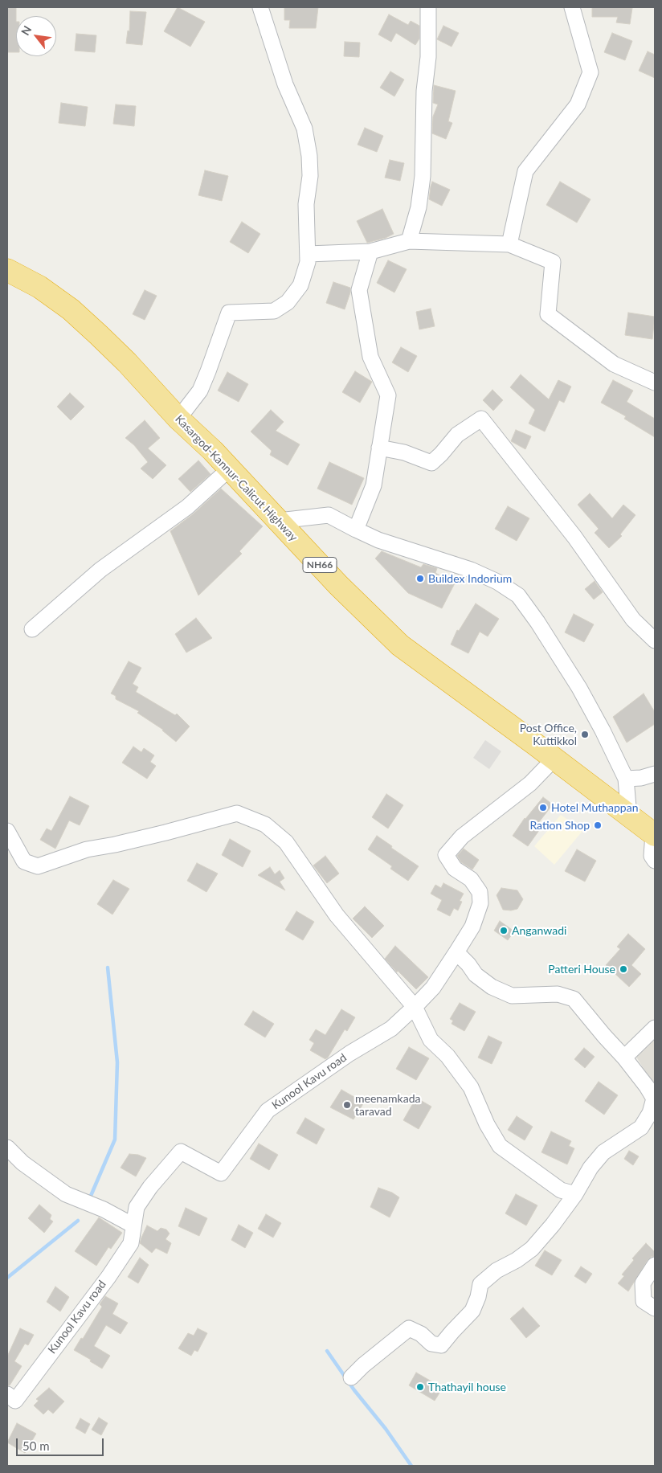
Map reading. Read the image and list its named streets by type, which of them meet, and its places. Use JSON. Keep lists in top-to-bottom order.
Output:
{
  "streets": {
    "highway": ["Kasargod-Kannur-Calicut Highway", "NH66"],
    "street": ["Kunool Kavu road"]
  },
  "crossings": [
    ["Kasargod-Kannur-Calicut Highway", "Kunool Kavu road"]
  ],
  "places": [
    "Buildex Indorium",
    "Post Office, Kuttikkol",
    "Hotel Muthappan",
    "Ration Shop",
    "Anganwadi",
    "Patteri House",
    "meenamkada taravad",
    "Thathayil house"
  ],
  "scale_bar": "50 m",
  "north": "top left"
}
